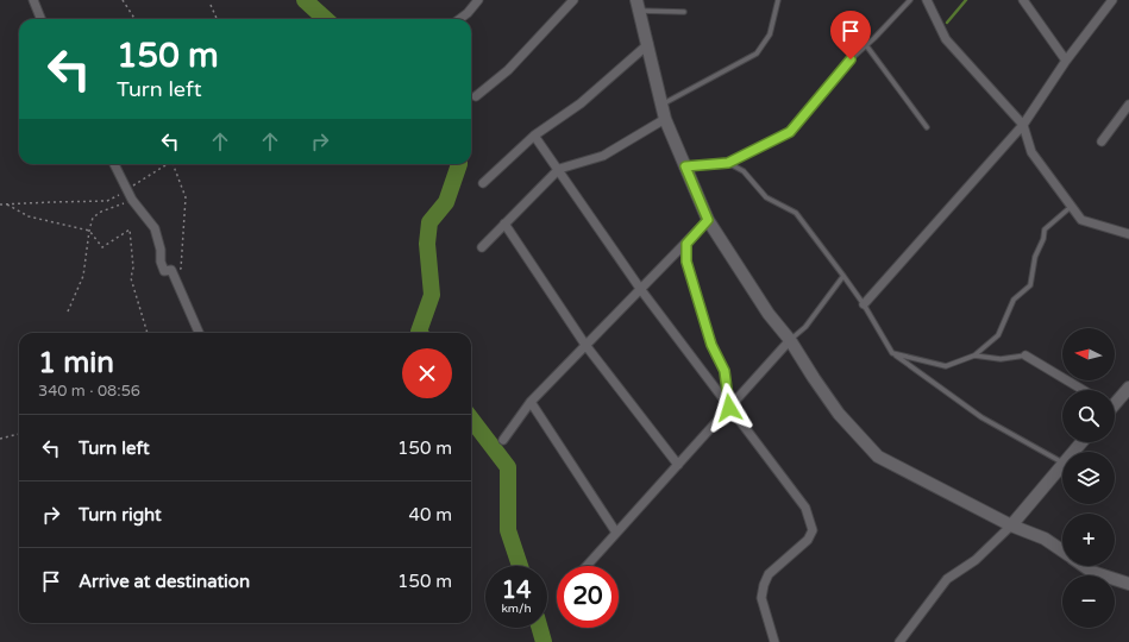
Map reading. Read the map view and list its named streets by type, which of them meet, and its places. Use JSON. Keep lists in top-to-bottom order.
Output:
{
  "north": "left",
  "page": {
    "turn": ["150 m", "Turn left"],
    "map_buttons": ["+", "−"],
    "heading": ["1 min", "340 m · 08:56"],
    "list": [
      {
        "name": "Turn left",
        "value": "150 m"
      },
      {
        "name": "Turn right",
        "value": "40 m"
      },
      {
        "name": "Arrive at destination",
        "value": "150 m"
      }
    ],
    "speed": "14 km/h",
    "limit": "20"
  }
}
